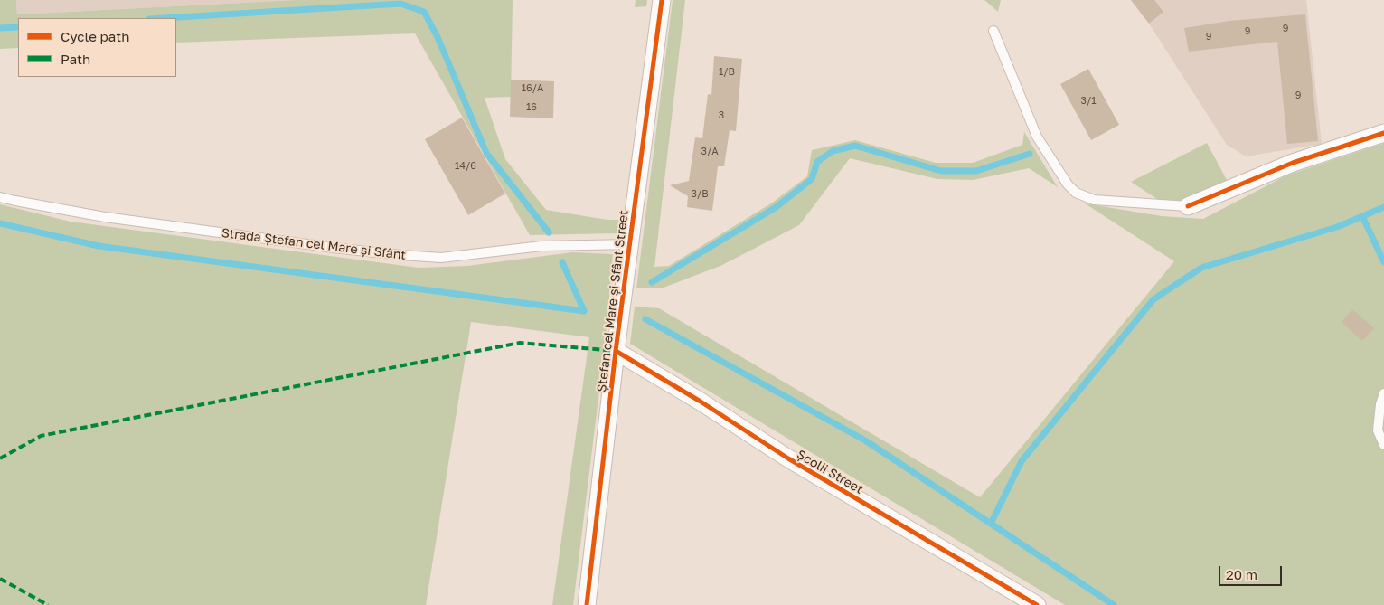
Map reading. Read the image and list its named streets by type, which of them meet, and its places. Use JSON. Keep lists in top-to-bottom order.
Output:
{
  "streets": {
    "street": ["Ștefan cel Mare și Sfânt Street", "Școlii Street"],
    "lane": ["Strada Ștefan cel Mare și Sfânt"]
  },
  "crossings": [
    ["Strada Ștefan cel Mare și Sfânt", "Ștefan cel Mare și Sfânt Street"],
    ["Ștefan cel Mare și Sfânt Street", "Școlii Street"]
  ],
  "house_numbers": [
    "9",
    "9",
    "9",
    "1/B",
    "16/A",
    "9",
    "3/1",
    "16",
    "3",
    "3/A",
    "14/6",
    "3/B"
  ],
  "legend": ["Cycle path", "Path"],
  "scale_bar": "20 m"
}
